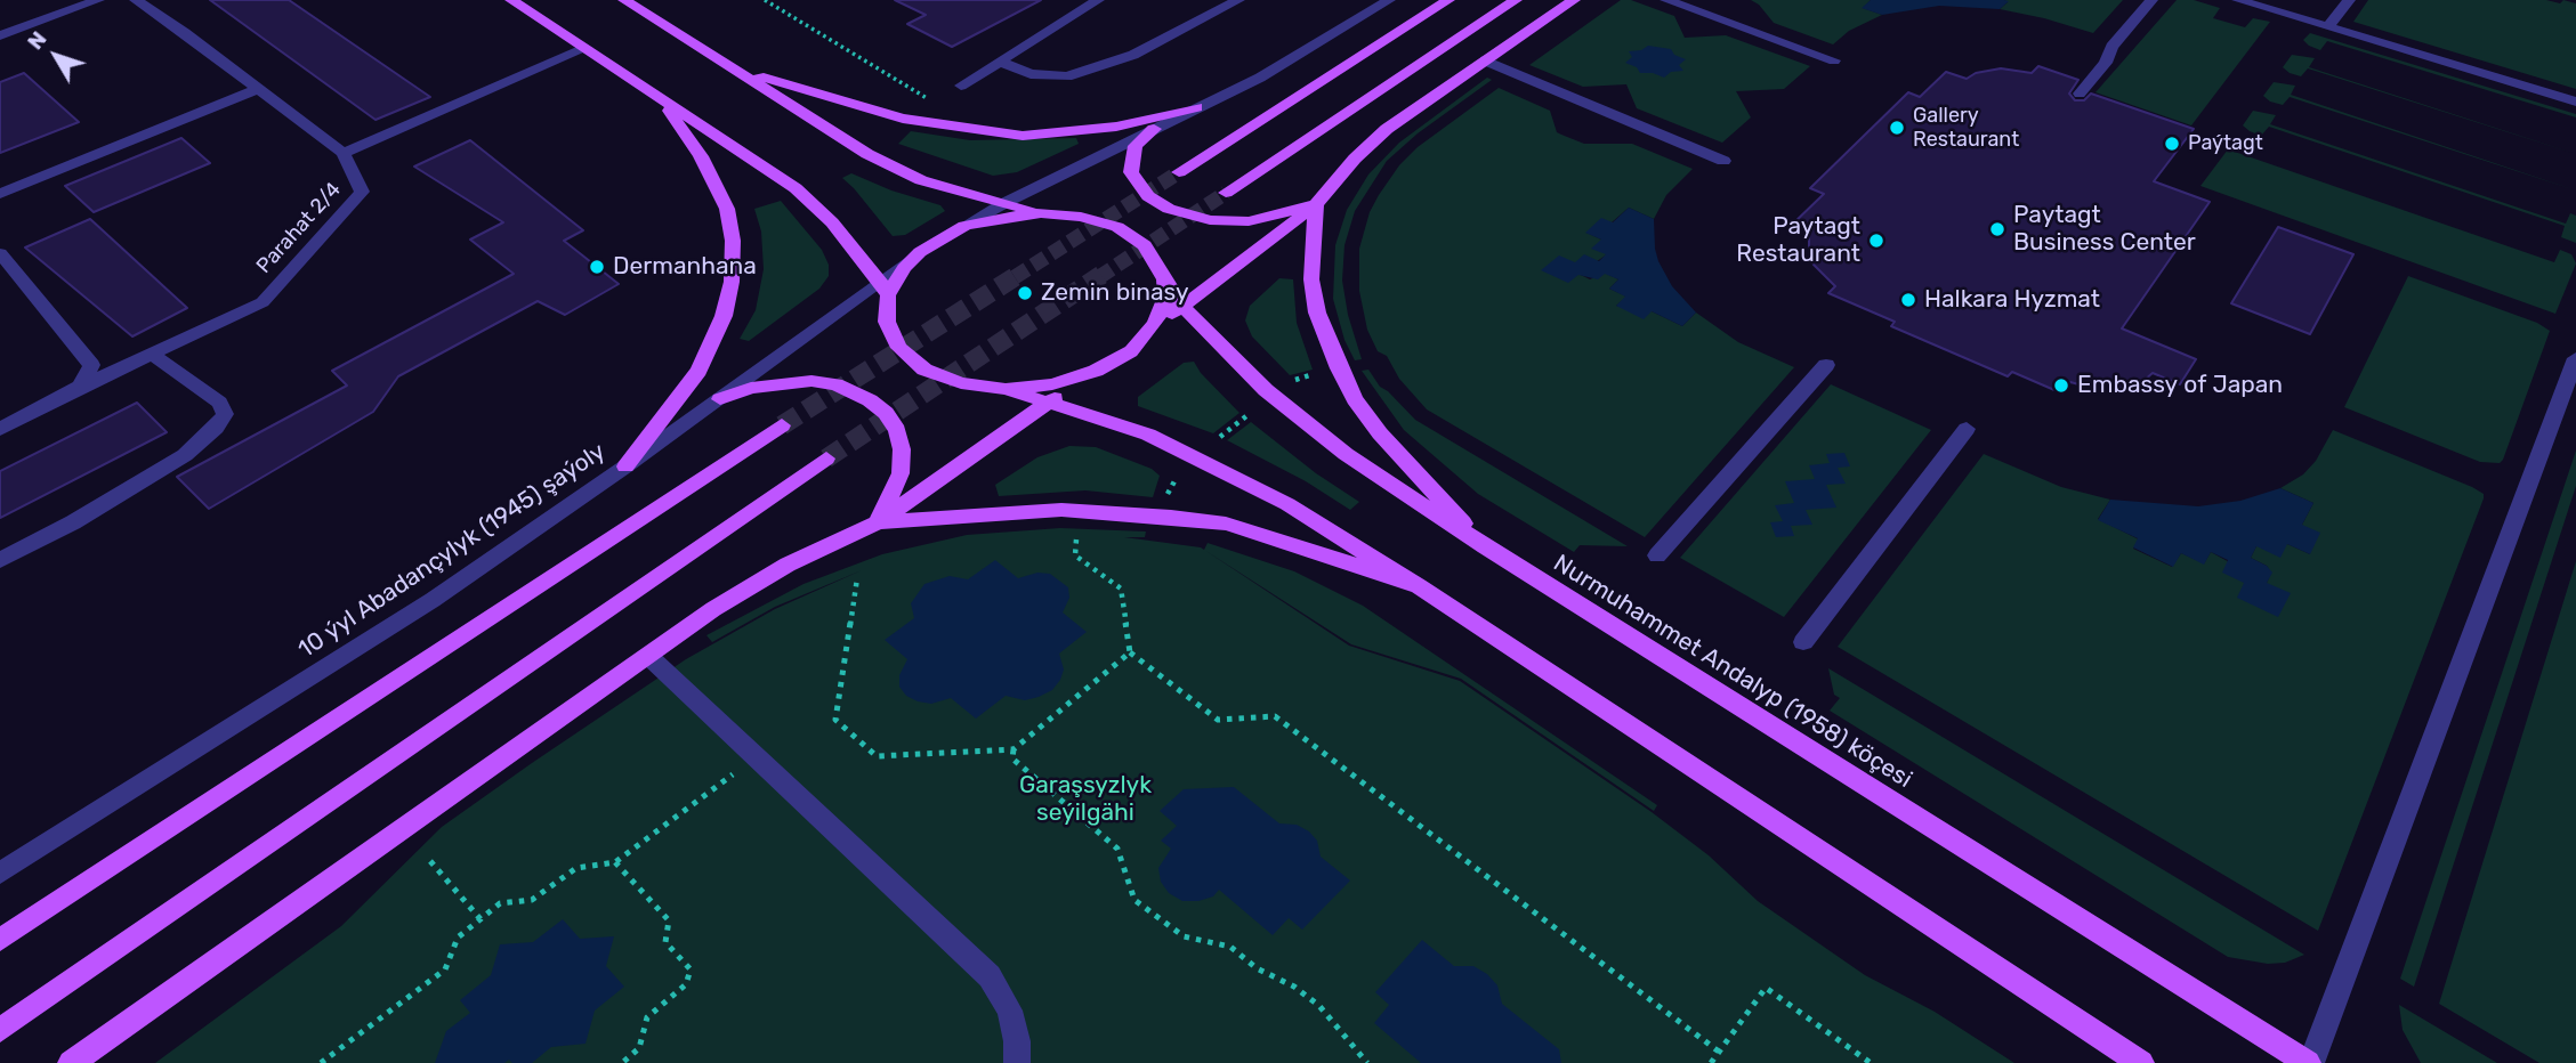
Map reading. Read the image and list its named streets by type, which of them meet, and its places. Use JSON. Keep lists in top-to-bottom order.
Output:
{
  "streets": {
    "main road": ["Nurmuhammet Andalyp (1958) köçesi"],
    "street": ["Parahat 2/4", "10 ýyl Abadançylyk (1945) şaýoly"]
  },
  "crossings": [
    ["10 ýyl Abadançylyk (1945) şaýoly", "Nurmuhammet Andalyp (1958) köçesi"]
  ],
  "parks": ["Garaşsyzlyk seýilgähi"],
  "places": [
    "Gallery Restaurant",
    "Paýtagt",
    "Paytagt Business Center",
    "Paytagt Restaurant",
    "Dermanhana",
    "Zemin binasy",
    "Halkara Hyzmat",
    "Embassy of Japan"
  ],
  "north": "top left"
}
